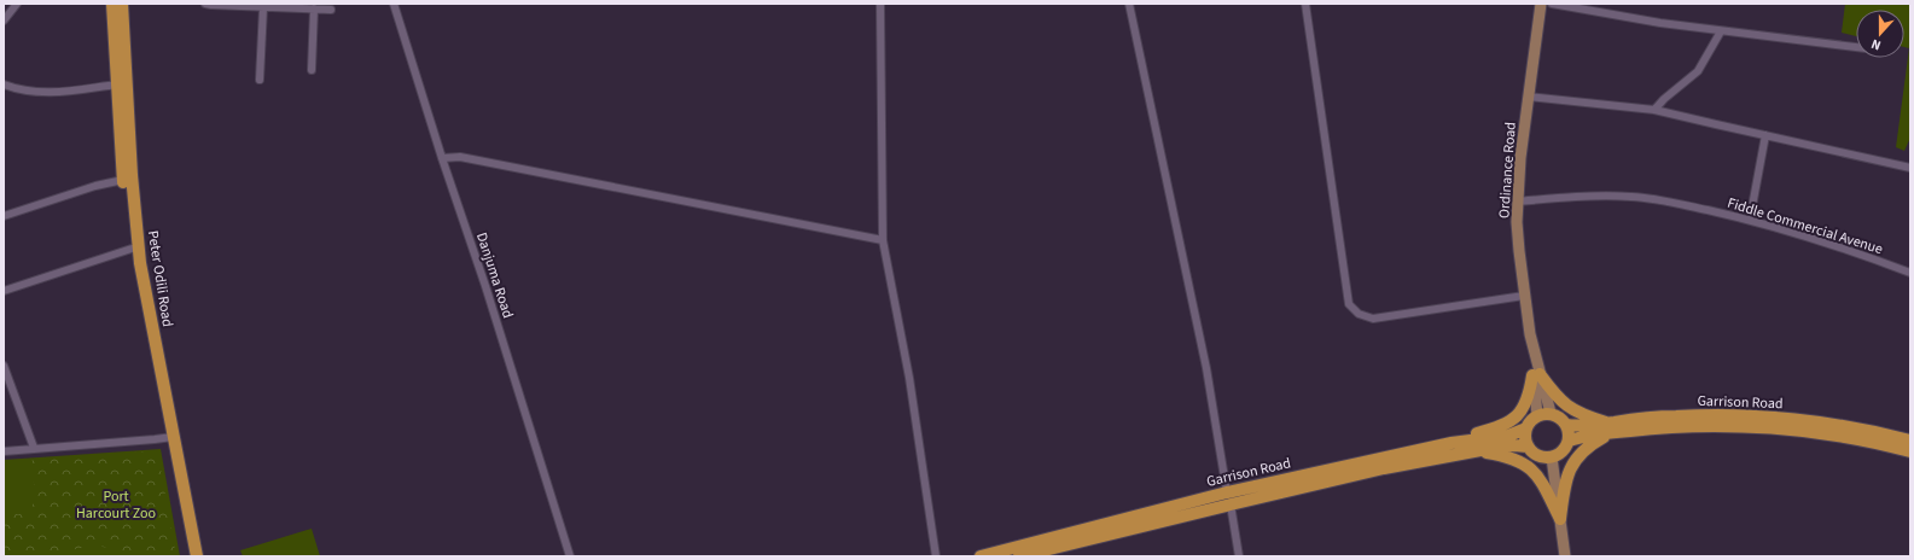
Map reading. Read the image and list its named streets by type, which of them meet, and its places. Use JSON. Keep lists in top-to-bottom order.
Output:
{
  "streets": {
    "main road": ["Peter Odili Road", "Garrison Road"],
    "street": ["Ordinance Road", "Fiddle Commercial Avenue", "Danjuma Road"]
  },
  "crossings": [
    ["Ordinance Road", "Fiddle Commercial Avenue"],
    ["Ordinance Road", "Garrison Road"]
  ],
  "parks": ["Port Harcourt Zoo"],
  "north": "bottom"
}
